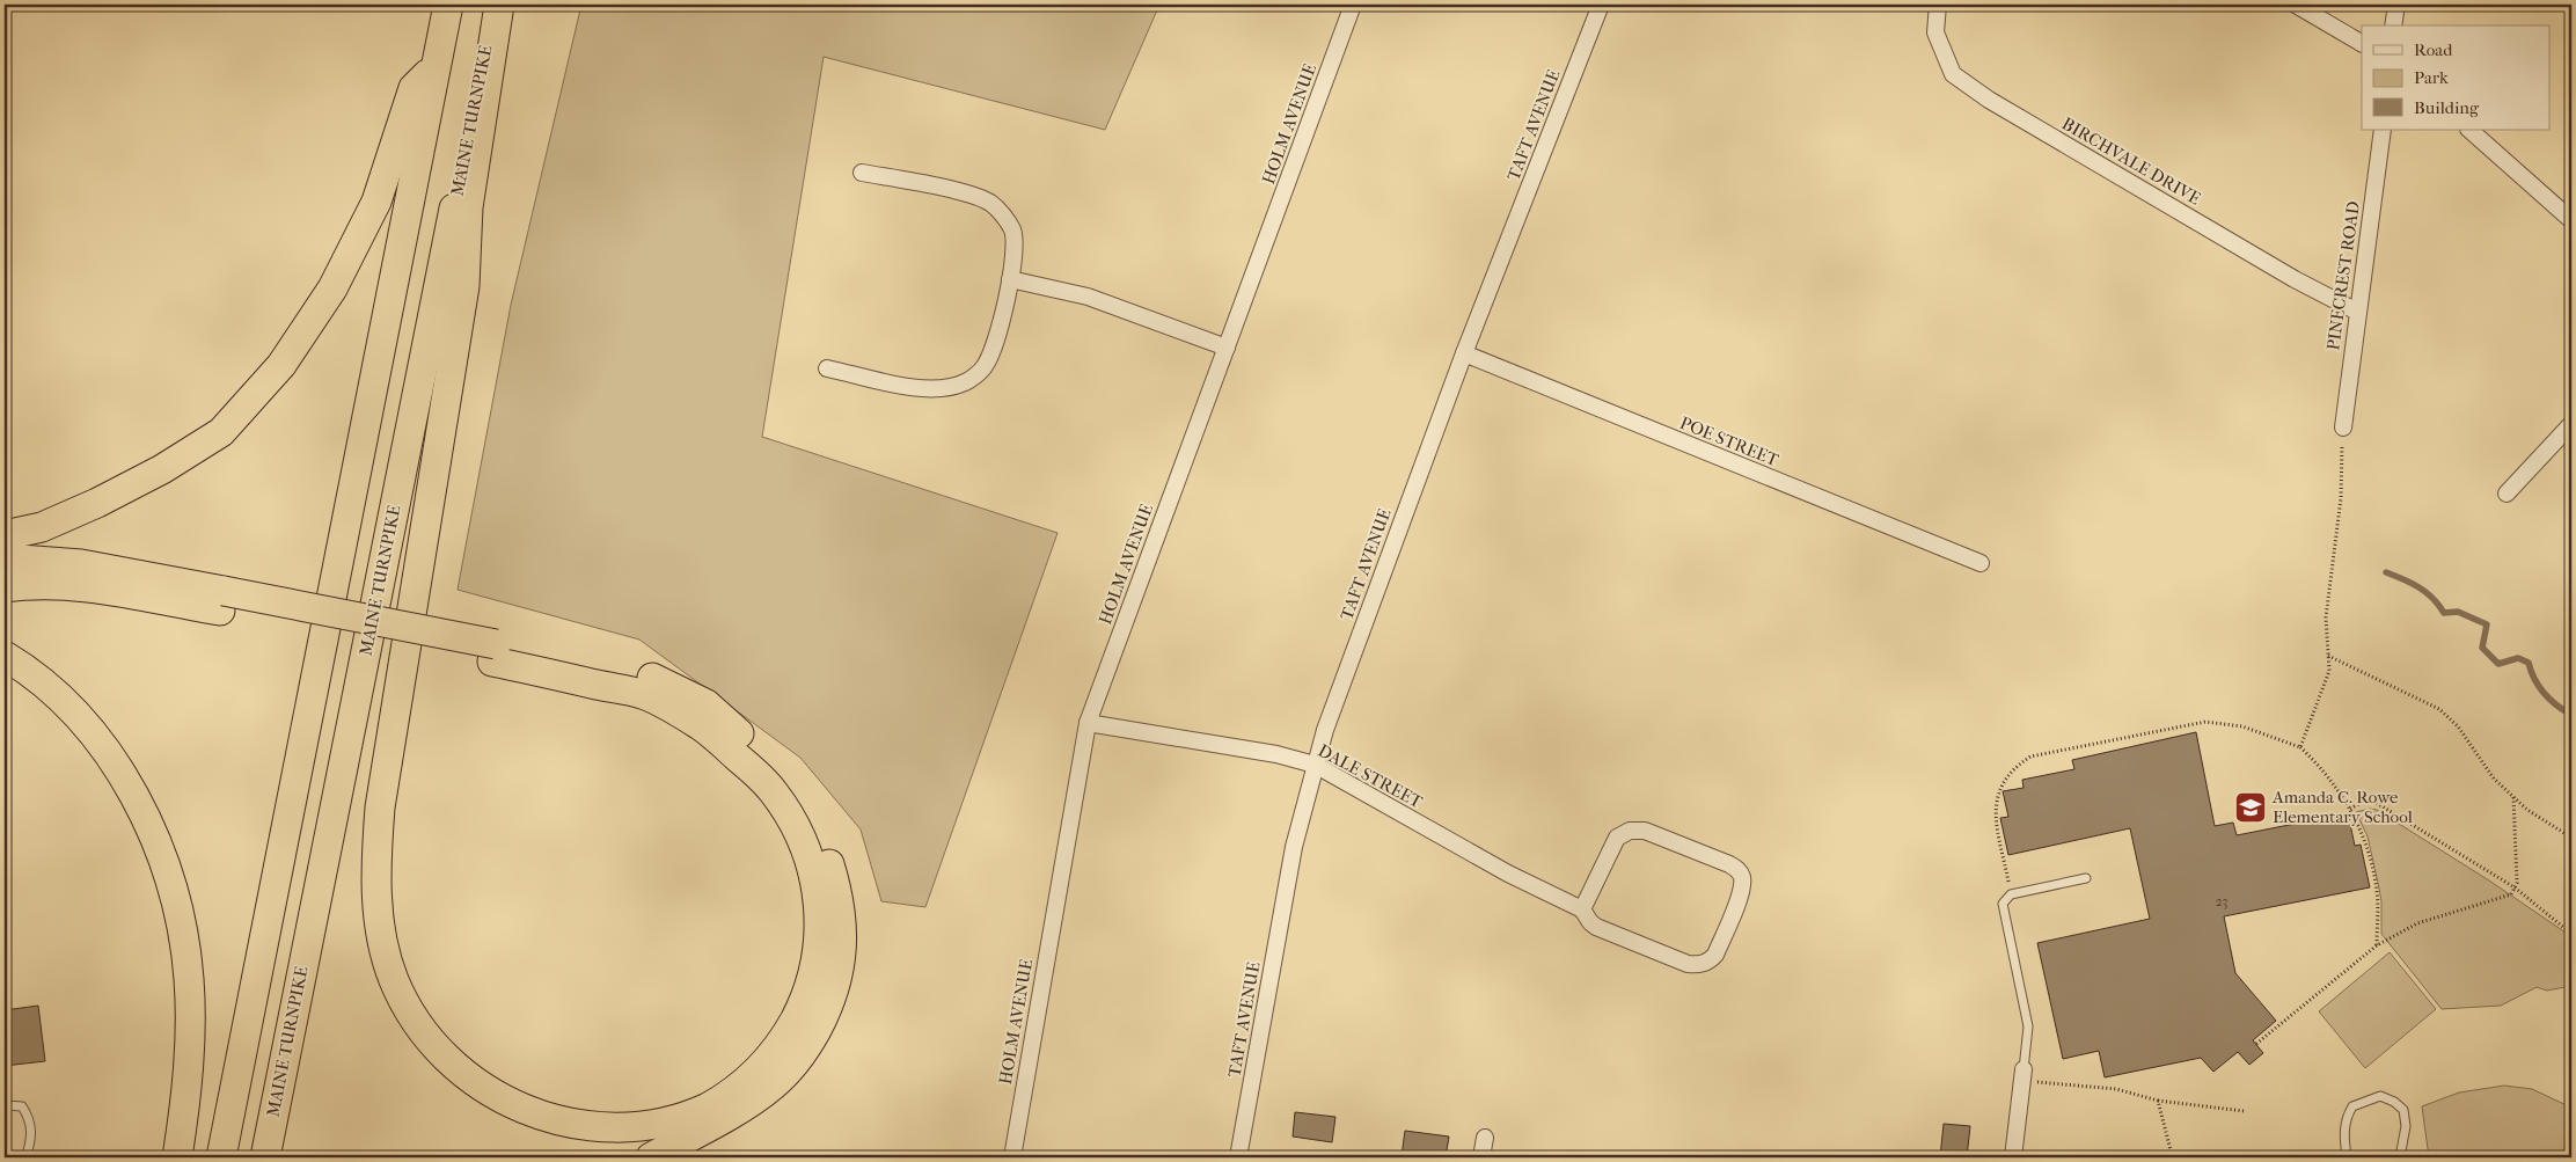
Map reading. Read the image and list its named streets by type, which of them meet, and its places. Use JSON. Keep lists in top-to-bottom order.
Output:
{
  "streets": {
    "highway": ["MAINE TURNPIKE"],
    "street": [
      "HOLM AVENUE",
      "TAFT AVENUE",
      "BIRCHVALE DRIVE",
      "PINECREST ROAD",
      "POE STREET",
      "DALE STREET"
    ]
  },
  "crossings": [
    ["HOLM AVENUE", "DALE STREET"],
    ["TAFT AVENUE", "POE STREET"],
    ["TAFT AVENUE", "DALE STREET"],
    ["BIRCHVALE DRIVE", "PINECREST ROAD"]
  ],
  "places": {
    "school or university": ["Amanda C. Rowe Elementary School"]
  },
  "house_numbers": ["23"],
  "legend": ["Road", "Park", "Building"]
}
